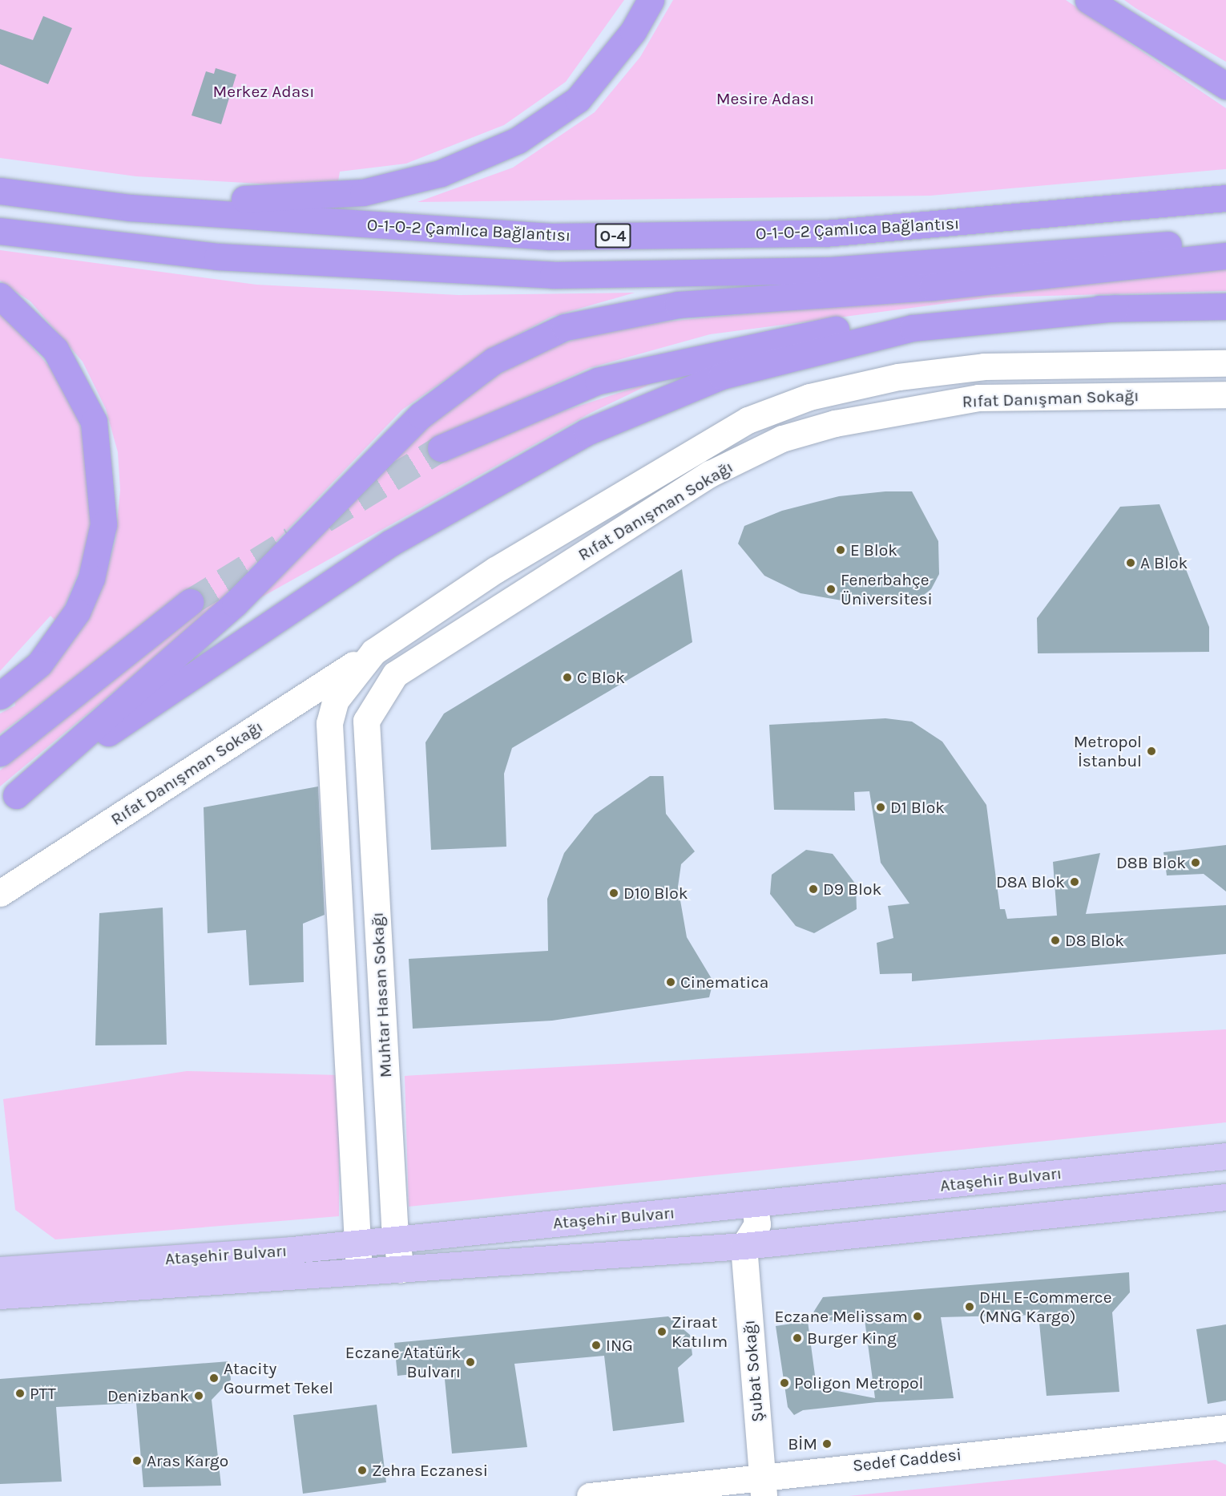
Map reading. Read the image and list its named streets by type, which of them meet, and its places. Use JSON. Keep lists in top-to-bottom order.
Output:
{
  "streets": {
    "highway": ["O-1-O-2 Çamlıca Bağlantısı", "O-4"],
    "main road": ["Ataşehir Bulvarı"],
    "street": [
      "Rıfat Danışman Sokağı",
      "Muhtar Hasan Sokağı",
      "Şubat Sokağı",
      "Sedef Caddesi"
    ]
  },
  "crossings": [
    ["Rıfat Danışman Sokağı", "Muhtar Hasan Sokağı"],
    ["Muhtar Hasan Sokağı", "Ataşehir Bulvarı"],
    ["Ataşehir Bulvarı", "Şubat Sokağı"],
    ["Şubat Sokağı", "Sedef Caddesi"]
  ],
  "parks": ["Merkez Adası", "Mesire Adası"],
  "places": [
    "E Blok",
    "A Blok",
    "Fenerbahçe Üniversitesi",
    "C Blok",
    "Metropol İstanbul",
    "D1 Blok",
    "D8B Blok",
    "D8A Blok",
    "D9 Blok",
    "D10 Blok",
    "D8 Blok",
    "Cinematica",
    "DHL E-Commerce (MNG Kargo)",
    "Eczane Melissam",
    "Ziraat Katılım",
    "Burger King",
    "ING",
    "Eczane Atatürk Bulvarı",
    "Atacity Gourmet Tekel",
    "Poligon Metropol",
    "PTT",
    "Denizbank",
    "BİM",
    "Aras Kargo",
    "Zehra Eczanesi"
  ]
}
